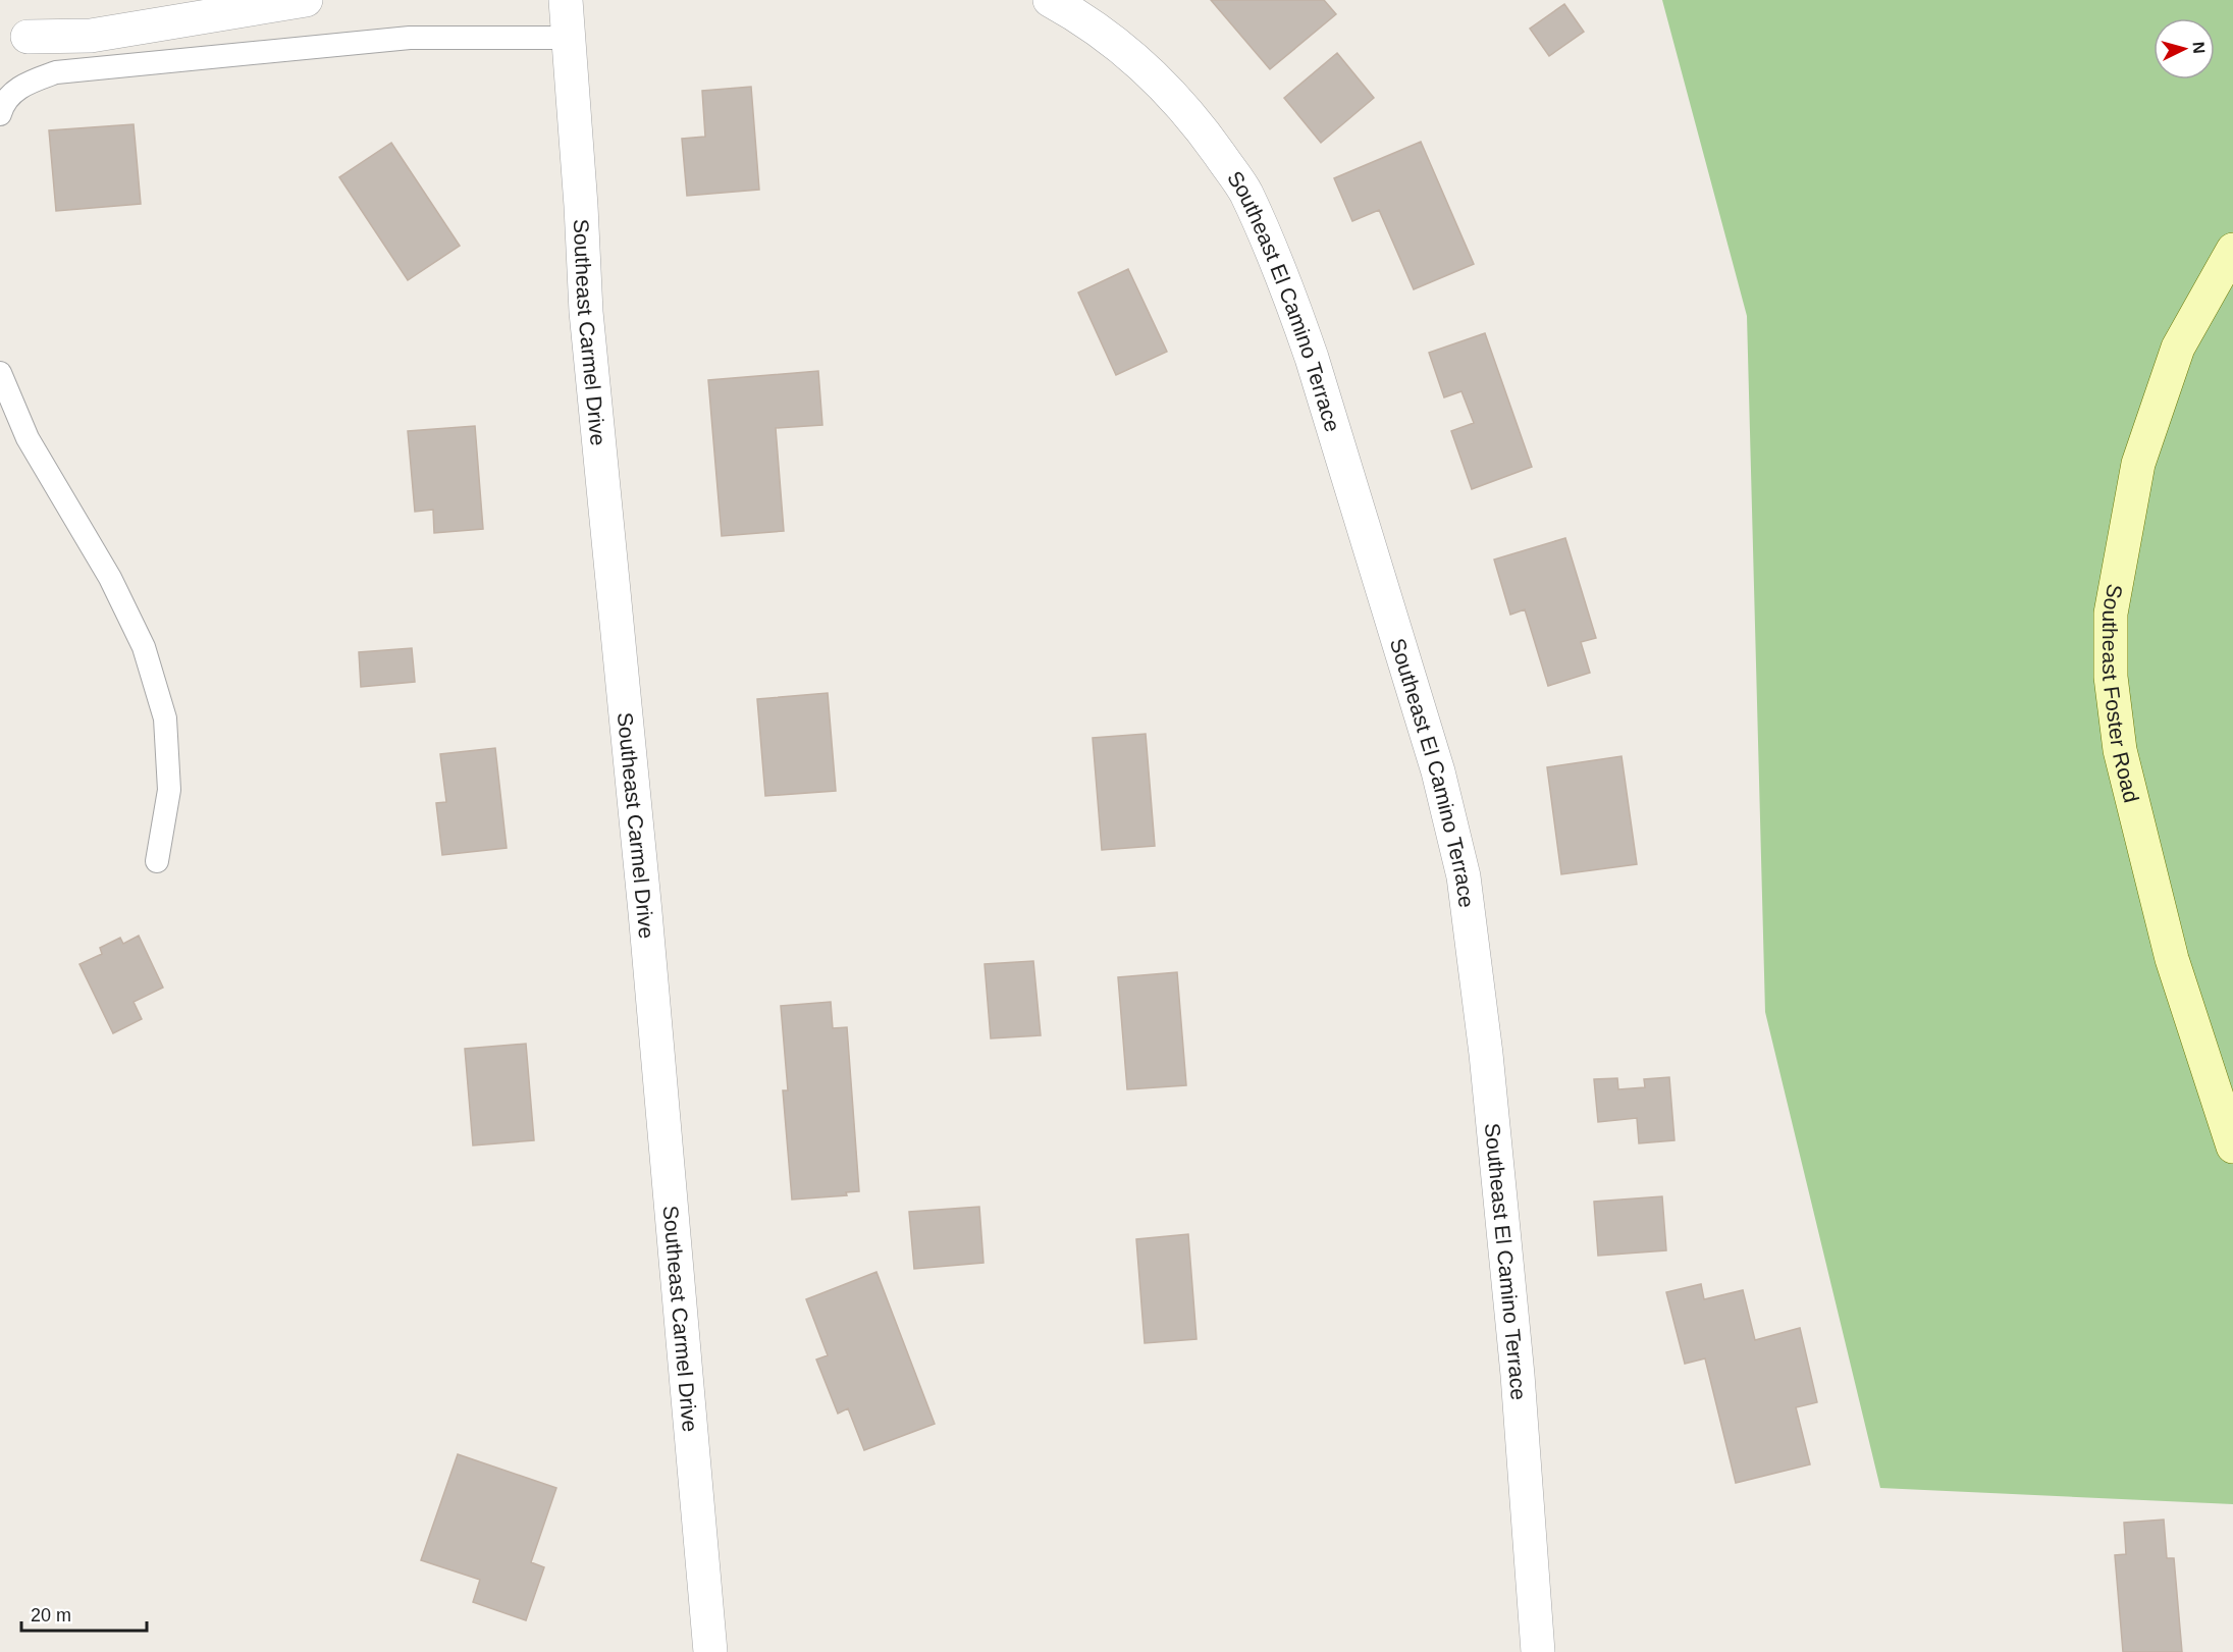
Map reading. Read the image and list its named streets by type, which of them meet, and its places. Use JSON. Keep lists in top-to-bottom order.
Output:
{
  "streets": {
    "main road": ["Southeast Foster Road"],
    "street": ["Southeast El Camino Terrace", "Southeast Carmel Drive"]
  },
  "scale_bar": "20 m",
  "north": "right"
}
